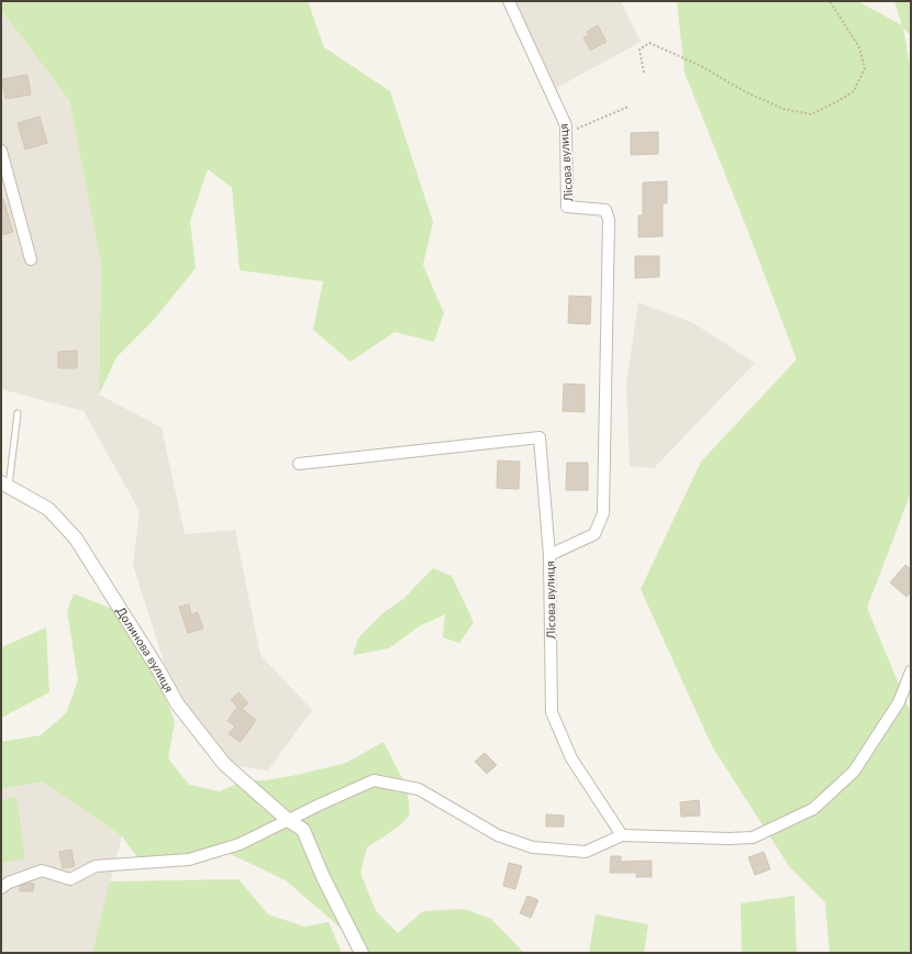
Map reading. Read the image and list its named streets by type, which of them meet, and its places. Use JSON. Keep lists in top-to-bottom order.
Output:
{
  "streets": {
    "street": ["Лісова вулиця", "Долинова вулиця"]
  }
}
